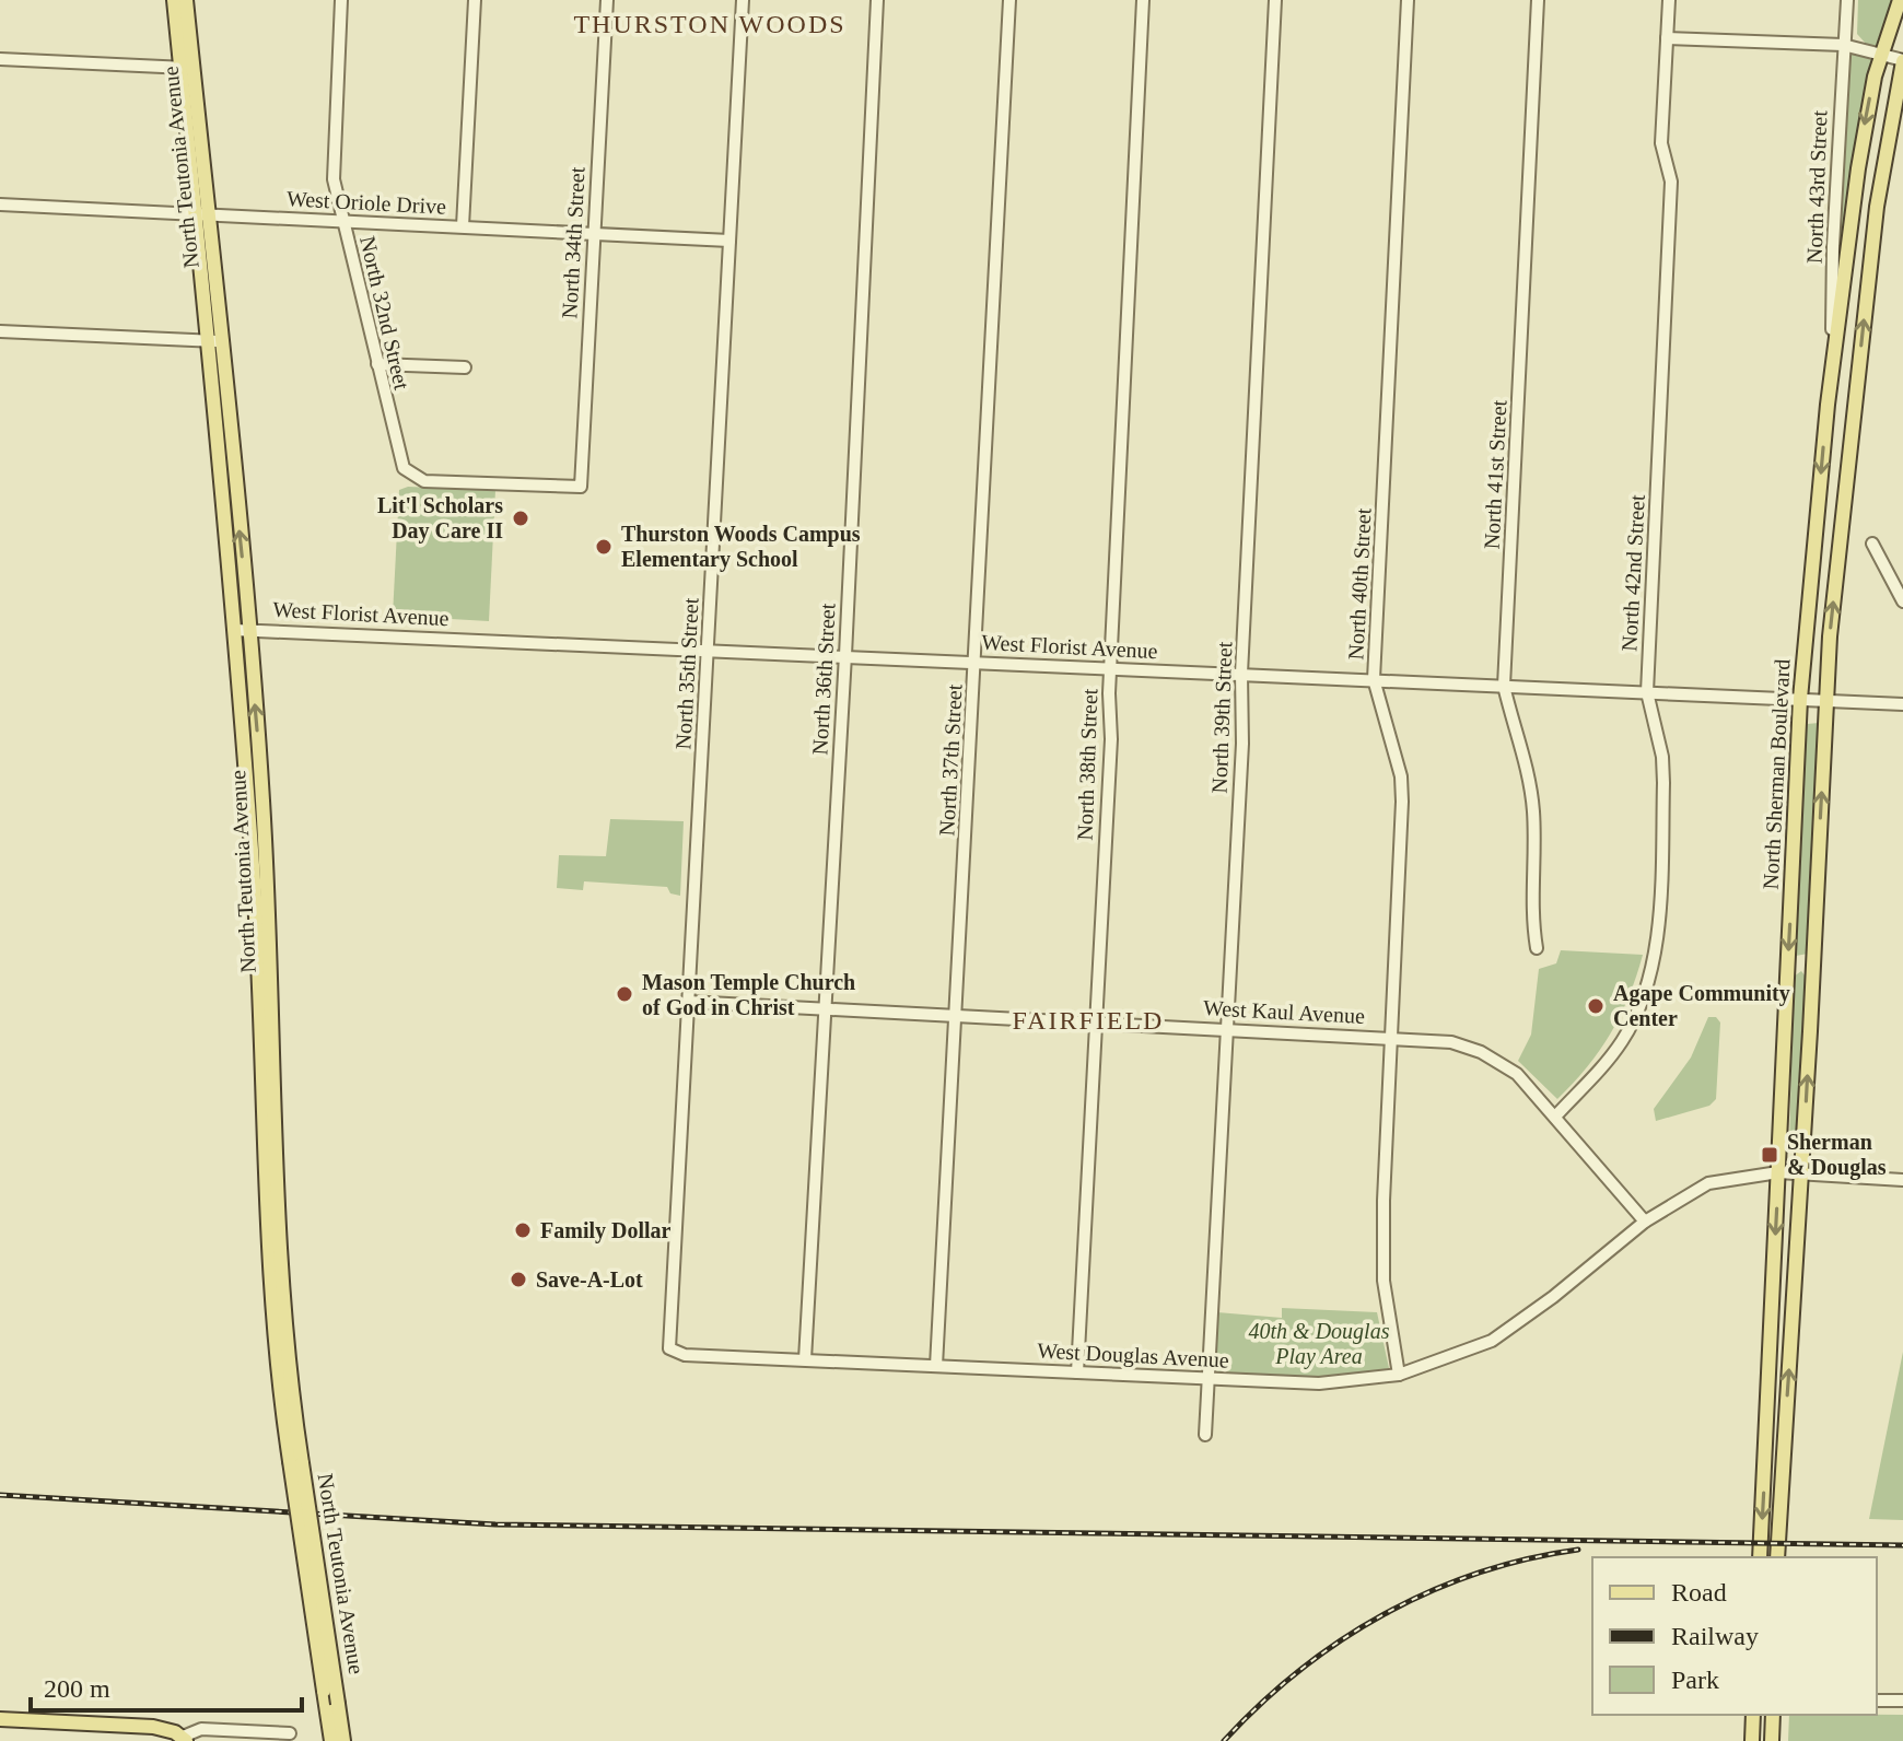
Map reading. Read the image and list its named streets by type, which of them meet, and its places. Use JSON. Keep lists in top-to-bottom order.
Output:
{
  "streets": {
    "main road": ["North Teutonia Avenue", "North Sherman Boulevard"],
    "street": [
      "North 43rd Street",
      "West Oriole Drive",
      "North 34th Street",
      "North 32nd Street",
      "North 41st Street",
      "North 42nd Street",
      "North 40th Street",
      "West Florist Avenue",
      "North 35th Street",
      "North 36th Street",
      "North 39th Street",
      "North 37th Street",
      "North 38th Street",
      "West Kaul Avenue",
      "West Douglas Avenue"
    ]
  },
  "crossings": [
    ["North Teutonia Avenue", "West Oriole Drive"],
    ["North Teutonia Avenue", "West Florist Avenue"],
    ["North 43rd Street", "North Sherman Boulevard"],
    ["West Oriole Drive", "North 34th Street"],
    ["West Oriole Drive", "North 32nd Street"],
    ["West Oriole Drive", "North 35th Street"],
    ["North 34th Street", "North 32nd Street"],
    ["North 41st Street", "West Florist Avenue"],
    ["North 42nd Street", "West Florist Avenue"],
    ["North 42nd Street", "West Kaul Avenue"],
    ["North 40th Street", "West Florist Avenue"],
    ["North 40th Street", "West Kaul Avenue"],
    ["North 40th Street", "West Douglas Avenue"],
    ["West Florist Avenue", "North 35th Street"],
    ["West Florist Avenue", "North 36th Street"],
    ["West Florist Avenue", "North 39th Street"],
    ["West Florist Avenue", "North 37th Street"],
    ["West Florist Avenue", "North 38th Street"],
    ["West Florist Avenue", "North Sherman Boulevard"],
    ["North 35th Street", "West Kaul Avenue"],
    ["North 35th Street", "West Douglas Avenue"],
    ["North 36th Street", "West Kaul Avenue"],
    ["North 36th Street", "West Douglas Avenue"],
    ["North 39th Street", "West Kaul Avenue"],
    ["North 39th Street", "West Douglas Avenue"],
    ["North 37th Street", "West Kaul Avenue"],
    ["North 37th Street", "West Douglas Avenue"],
    ["North 38th Street", "West Kaul Avenue"],
    ["North 38th Street", "West Douglas Avenue"],
    ["North Sherman Boulevard", "West Douglas Avenue"],
    ["West Kaul Avenue", "West Douglas Avenue"]
  ],
  "districts": ["THURSTON WOODS", "FAIRFIELD"],
  "parks": ["40th & Douglas Play Area"],
  "places": {
    "other": [
      "Lit'l Scholars Day Care II",
      "Thurston Woods Campus Elementary School",
      "Mason Temple Church of God in Christ",
      "Agape Community Center",
      "Family Dollar",
      "Save-A-Lot"
    ],
    "transit": ["Sherman & Douglas"]
  },
  "legend": ["Road", "Railway", "Park"],
  "scale_bar": "200 m"
}
